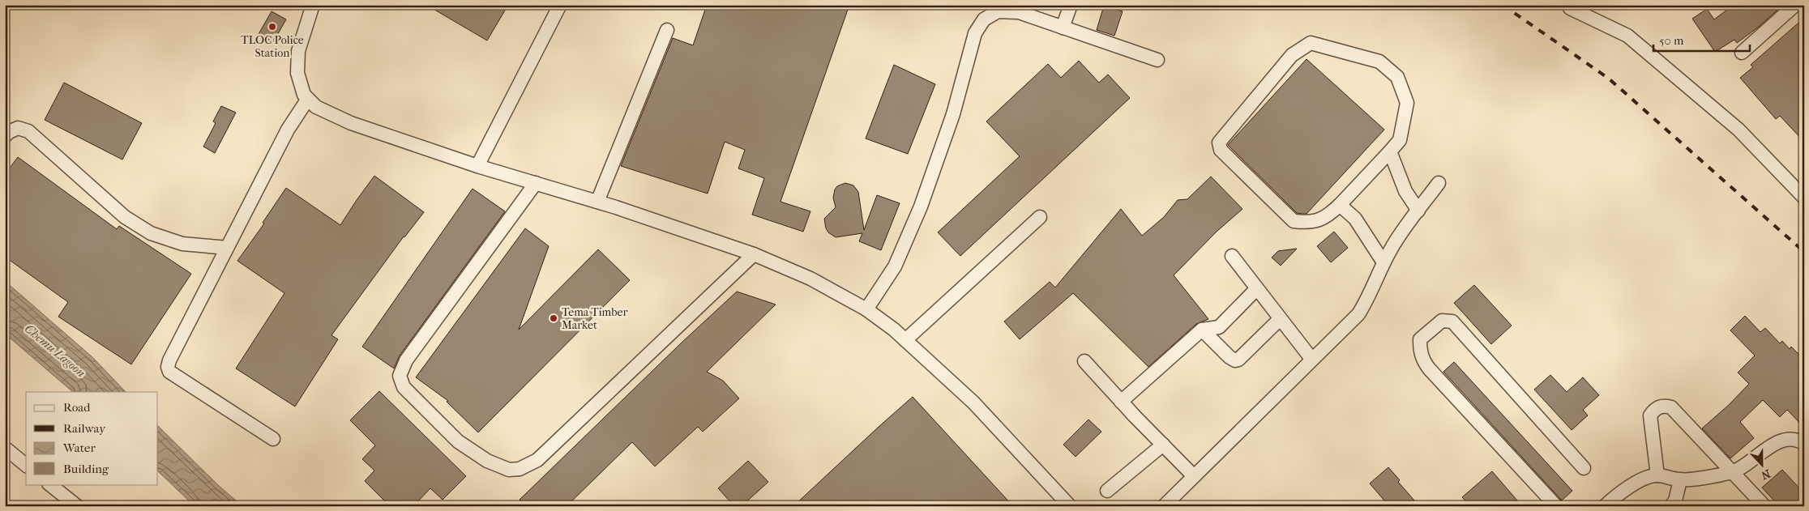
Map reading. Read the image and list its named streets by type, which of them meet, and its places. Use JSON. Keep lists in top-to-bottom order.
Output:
{
  "water": ["Chemu Lagoon"],
  "places": ["TLOC Police Station", "Tema Timber Market"],
  "legend": [
    "Road",
    "Railway",
    "Water",
    "Building"
  ],
  "scale_bar": "50 m",
  "north": "bottom"
}
